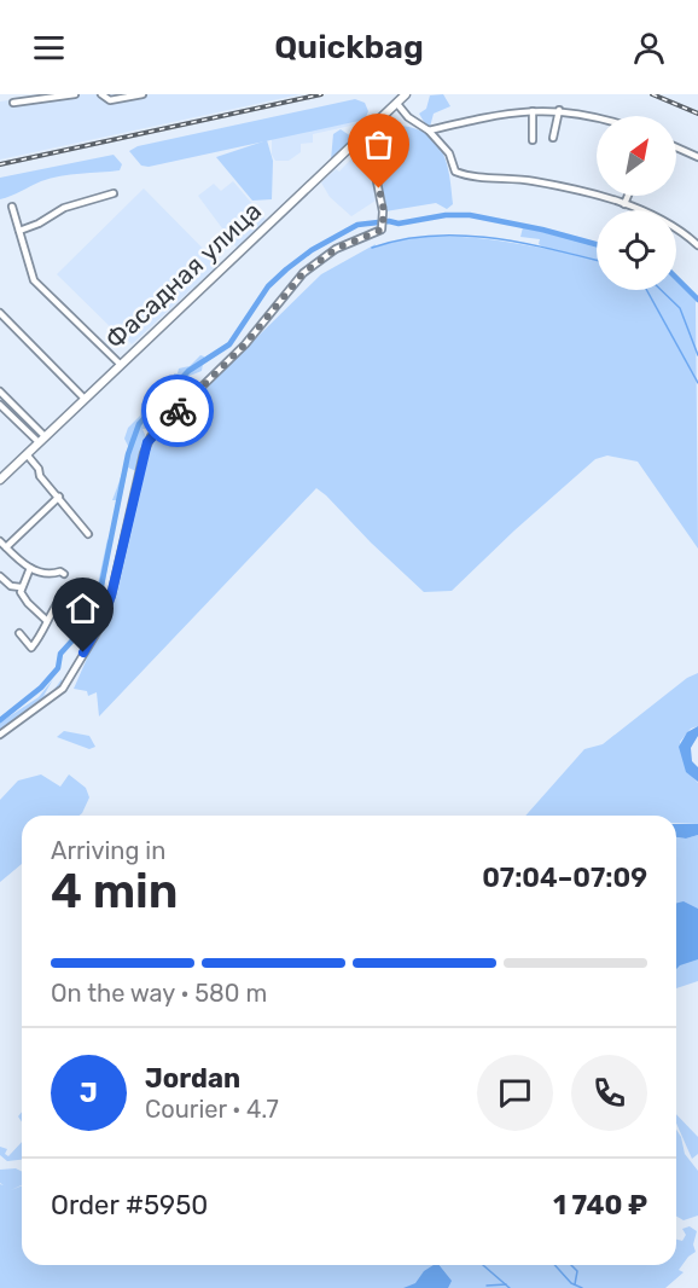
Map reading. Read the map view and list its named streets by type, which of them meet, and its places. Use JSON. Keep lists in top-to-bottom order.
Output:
{
  "streets": {
    "main road": ["Фасадная улица"]
  },
  "north": "top right",
  "page": {
    "header": "Quickbag",
    "heading": ["4 min", "Arriving in", "07:04–07:09"],
    "panel": [
      "Jordan",
      "Courier · 4.7",
      "Order #5950",
      "1 740 ₽"
    ],
    "bar": "On the way · 580 m",
    "round": "J"
  }
}
